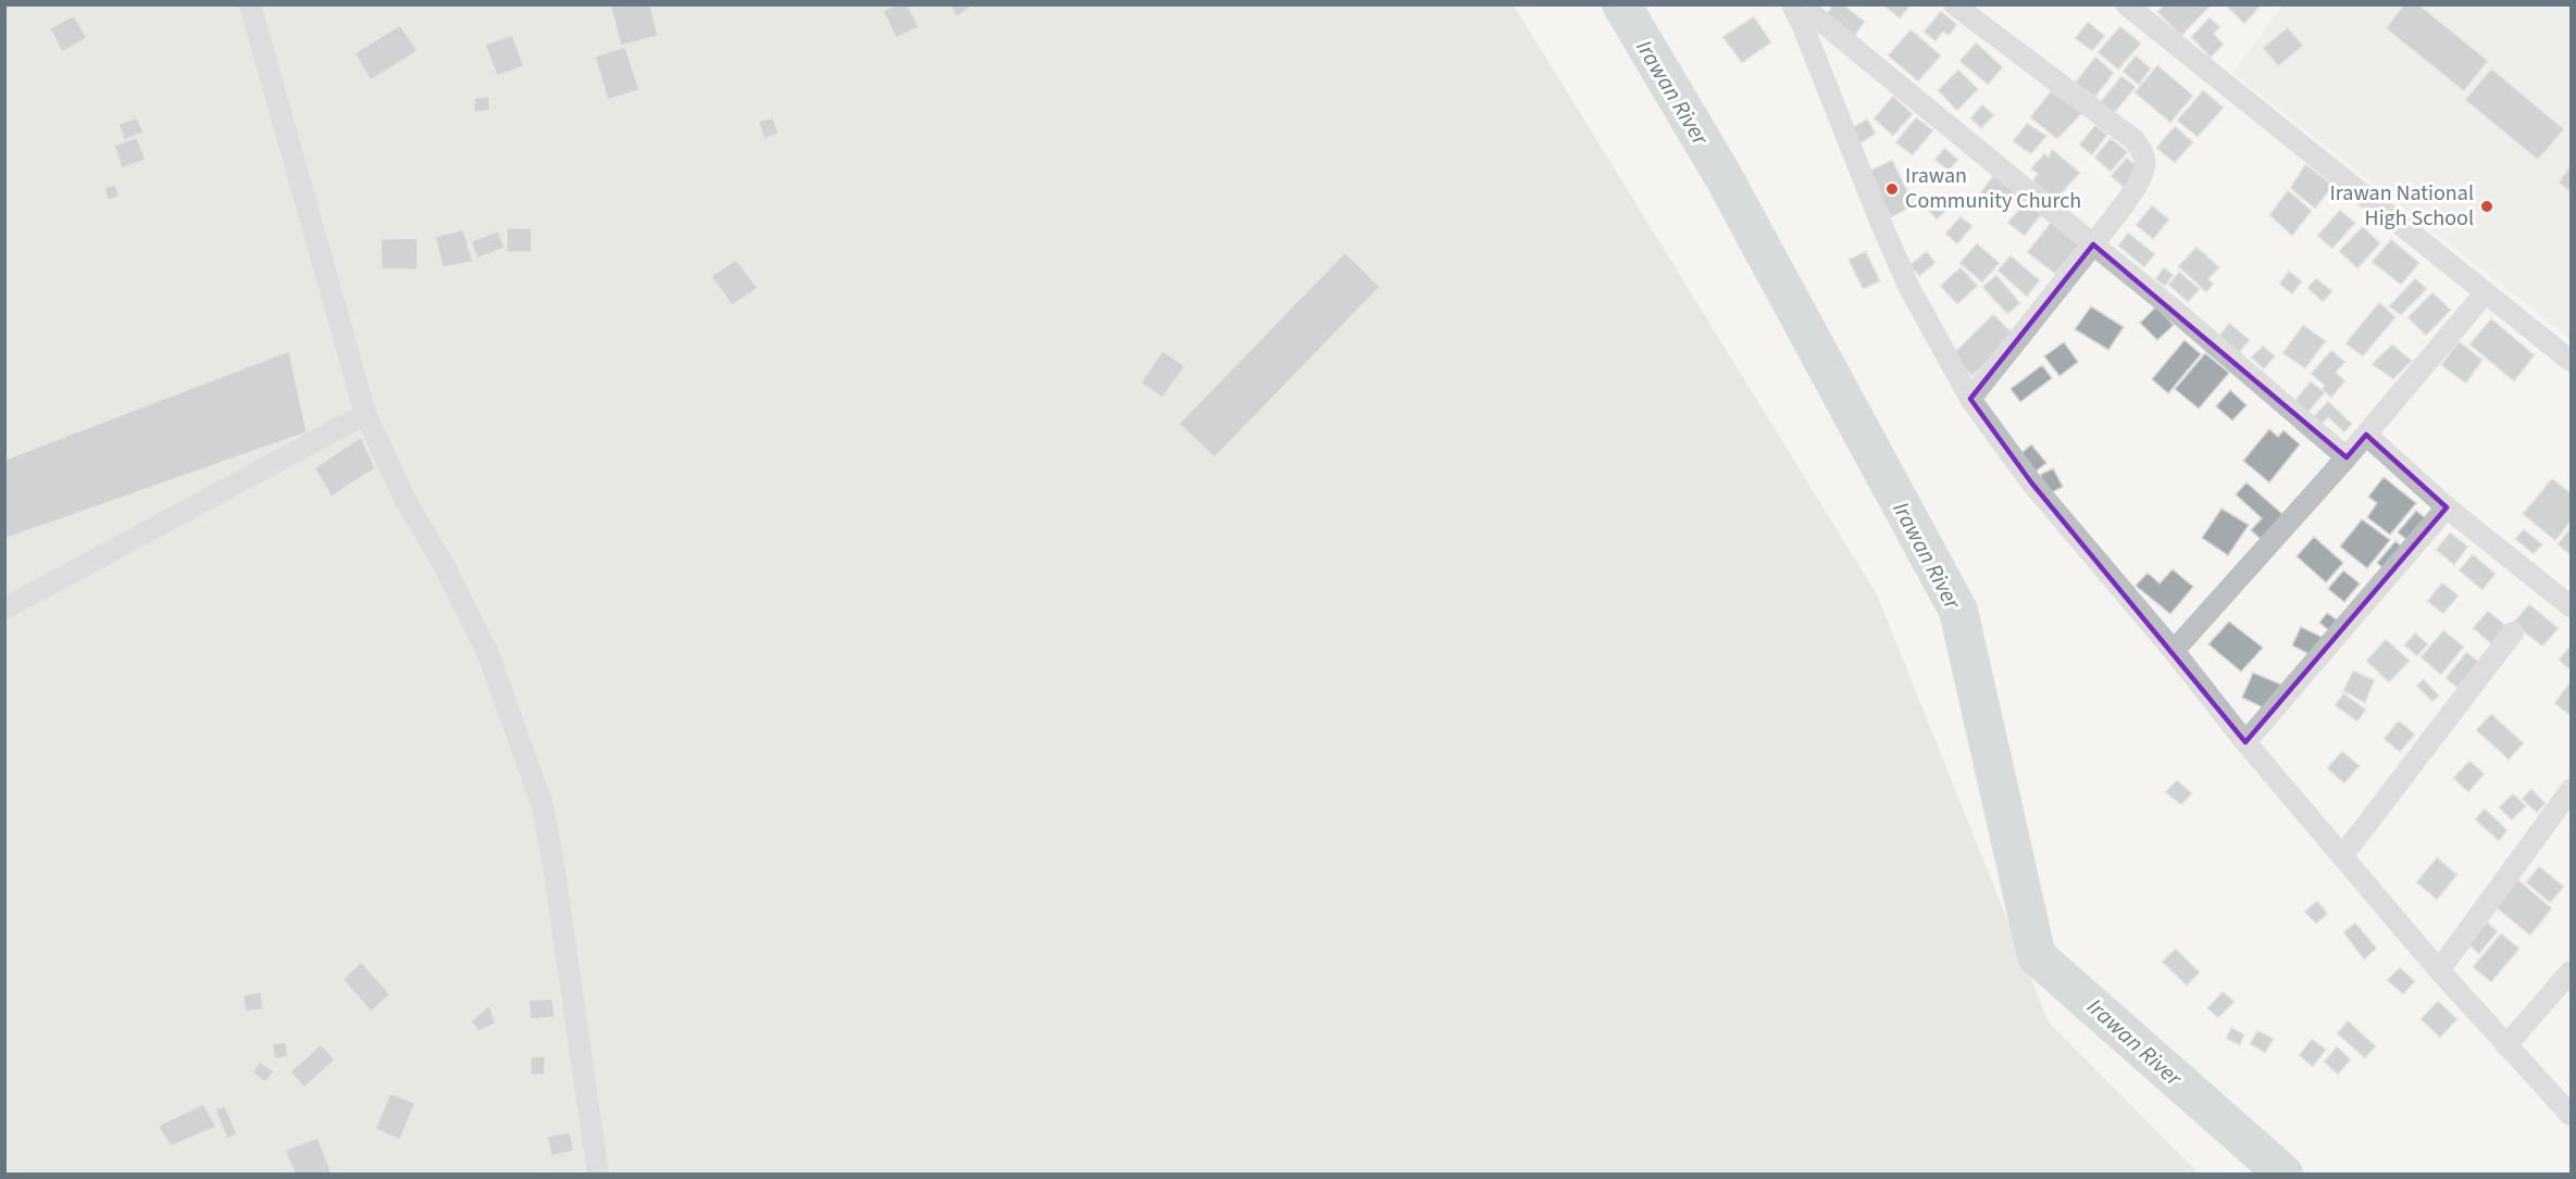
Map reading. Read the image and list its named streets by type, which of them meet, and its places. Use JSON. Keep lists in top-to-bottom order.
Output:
{
  "water": ["Irawan River"],
  "places": ["Irawan Community Church", "Irawan National High School"]
}
